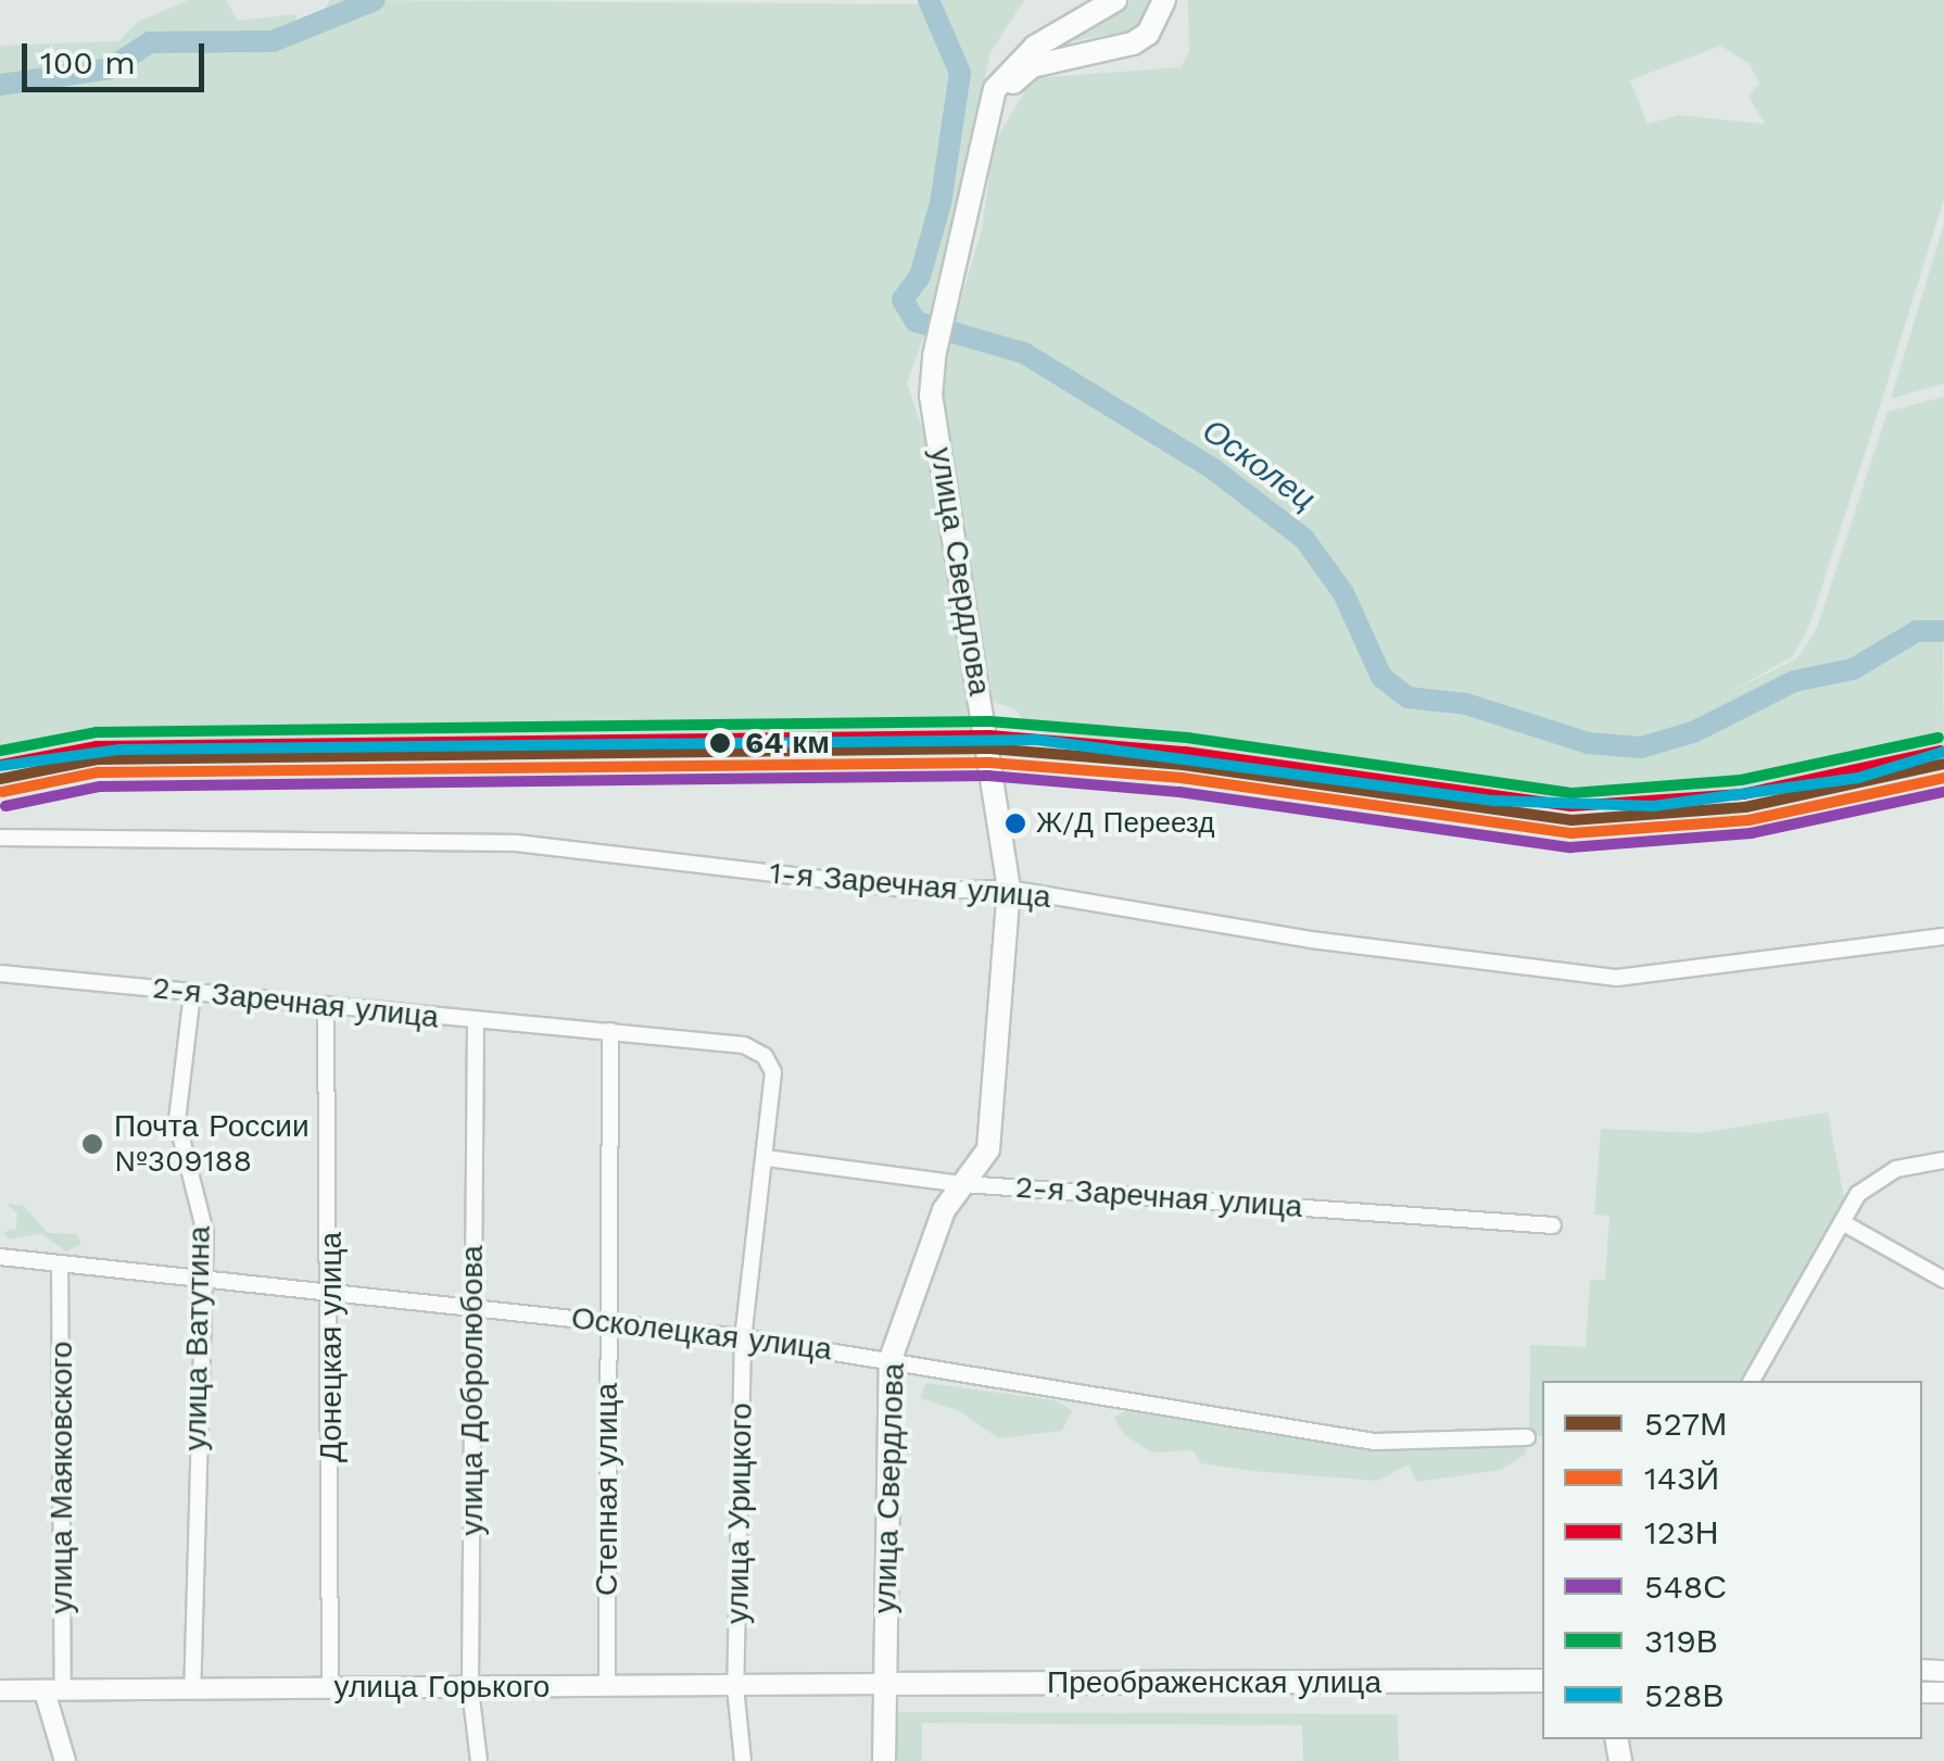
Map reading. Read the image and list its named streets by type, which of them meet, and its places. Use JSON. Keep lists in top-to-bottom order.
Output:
{
  "streets": {
    "main road": ["улица Свердлова", "Преображенская улица"],
    "street": [
      "1-я Заречная улица",
      "2-я Заречная улица",
      "Осколецкая улица",
      "улица Ватутина",
      "Донецкая улица",
      "улица Добролюбова",
      "улица Маяковского",
      "Степная улица",
      "улица Урицкого",
      "улица Горького"
    ]
  },
  "crossings": [
    ["улица Свердлова", "1-я Заречная улица"],
    ["улица Свердлова", "2-я Заречная улица"],
    ["улица Свердлова", "Осколецкая улица"],
    ["улица Свердлова", "Преображенская улица"],
    ["улица Свердлова", "улица Горького"],
    ["2-я Заречная улица", "улица Ватутина"],
    ["2-я Заречная улица", "Донецкая улица"],
    ["2-я Заречная улица", "улица Добролюбова"],
    ["2-я Заречная улица", "Степная улица"],
    ["2-я Заречная улица", "улица Урицкого"],
    ["Осколецкая улица", "улица Ватутина"],
    ["Осколецкая улица", "Донецкая улица"],
    ["Осколецкая улица", "улица Добролюбова"],
    ["Осколецкая улица", "улица Маяковского"],
    ["Осколецкая улица", "Степная улица"],
    ["Осколецкая улица", "улица Урицкого"],
    ["улица Ватутина", "улица Горького"],
    ["Донецкая улица", "улица Горького"],
    ["улица Добролюбова", "улица Горького"],
    ["улица Маяковского", "улица Горького"],
    ["Степная улица", "улица Горького"],
    ["улица Урицкого", "улица Горького"],
    ["Преображенская улица", "улица Горького"]
  ],
  "water": ["Осколец"],
  "places": ["64 км", "Ж/Д Переезд", "Почта России №309188"],
  "lines": [
    "transit line 319В",
    "transit line 123Н",
    "transit line 528В",
    "transit line 527М",
    "transit line 143Й",
    "transit line 548С"
  ],
  "legend": [
    "527М",
    "143Й",
    "123Н",
    "548С",
    "319В",
    "528В"
  ],
  "scale_bar": "100 m"
}
